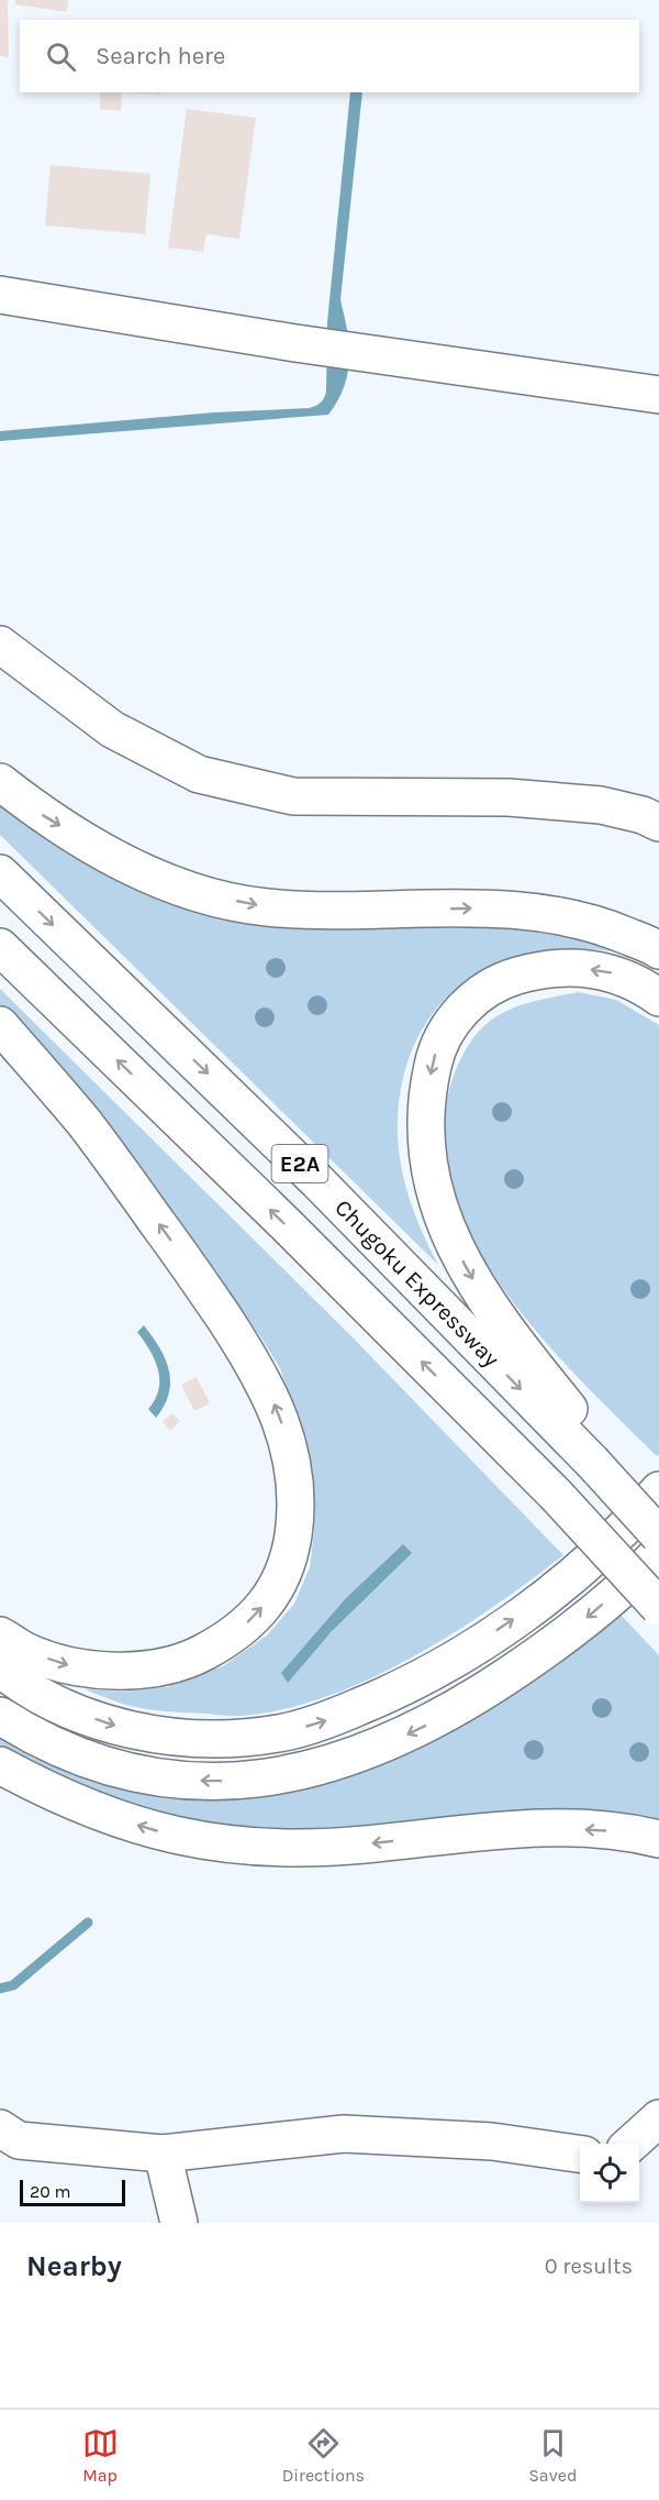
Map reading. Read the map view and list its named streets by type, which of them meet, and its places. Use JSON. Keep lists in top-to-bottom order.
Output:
{
  "streets": {
    "main road": ["E2A", "Chugoku Expressway"]
  },
  "scale_bar": "20 m",
  "page": {
    "search": "Search here",
    "scale": "20 m",
    "heading": ["Nearby", "0 results"],
    "nav": ["Map", "Directions", "Saved"]
  }
}
